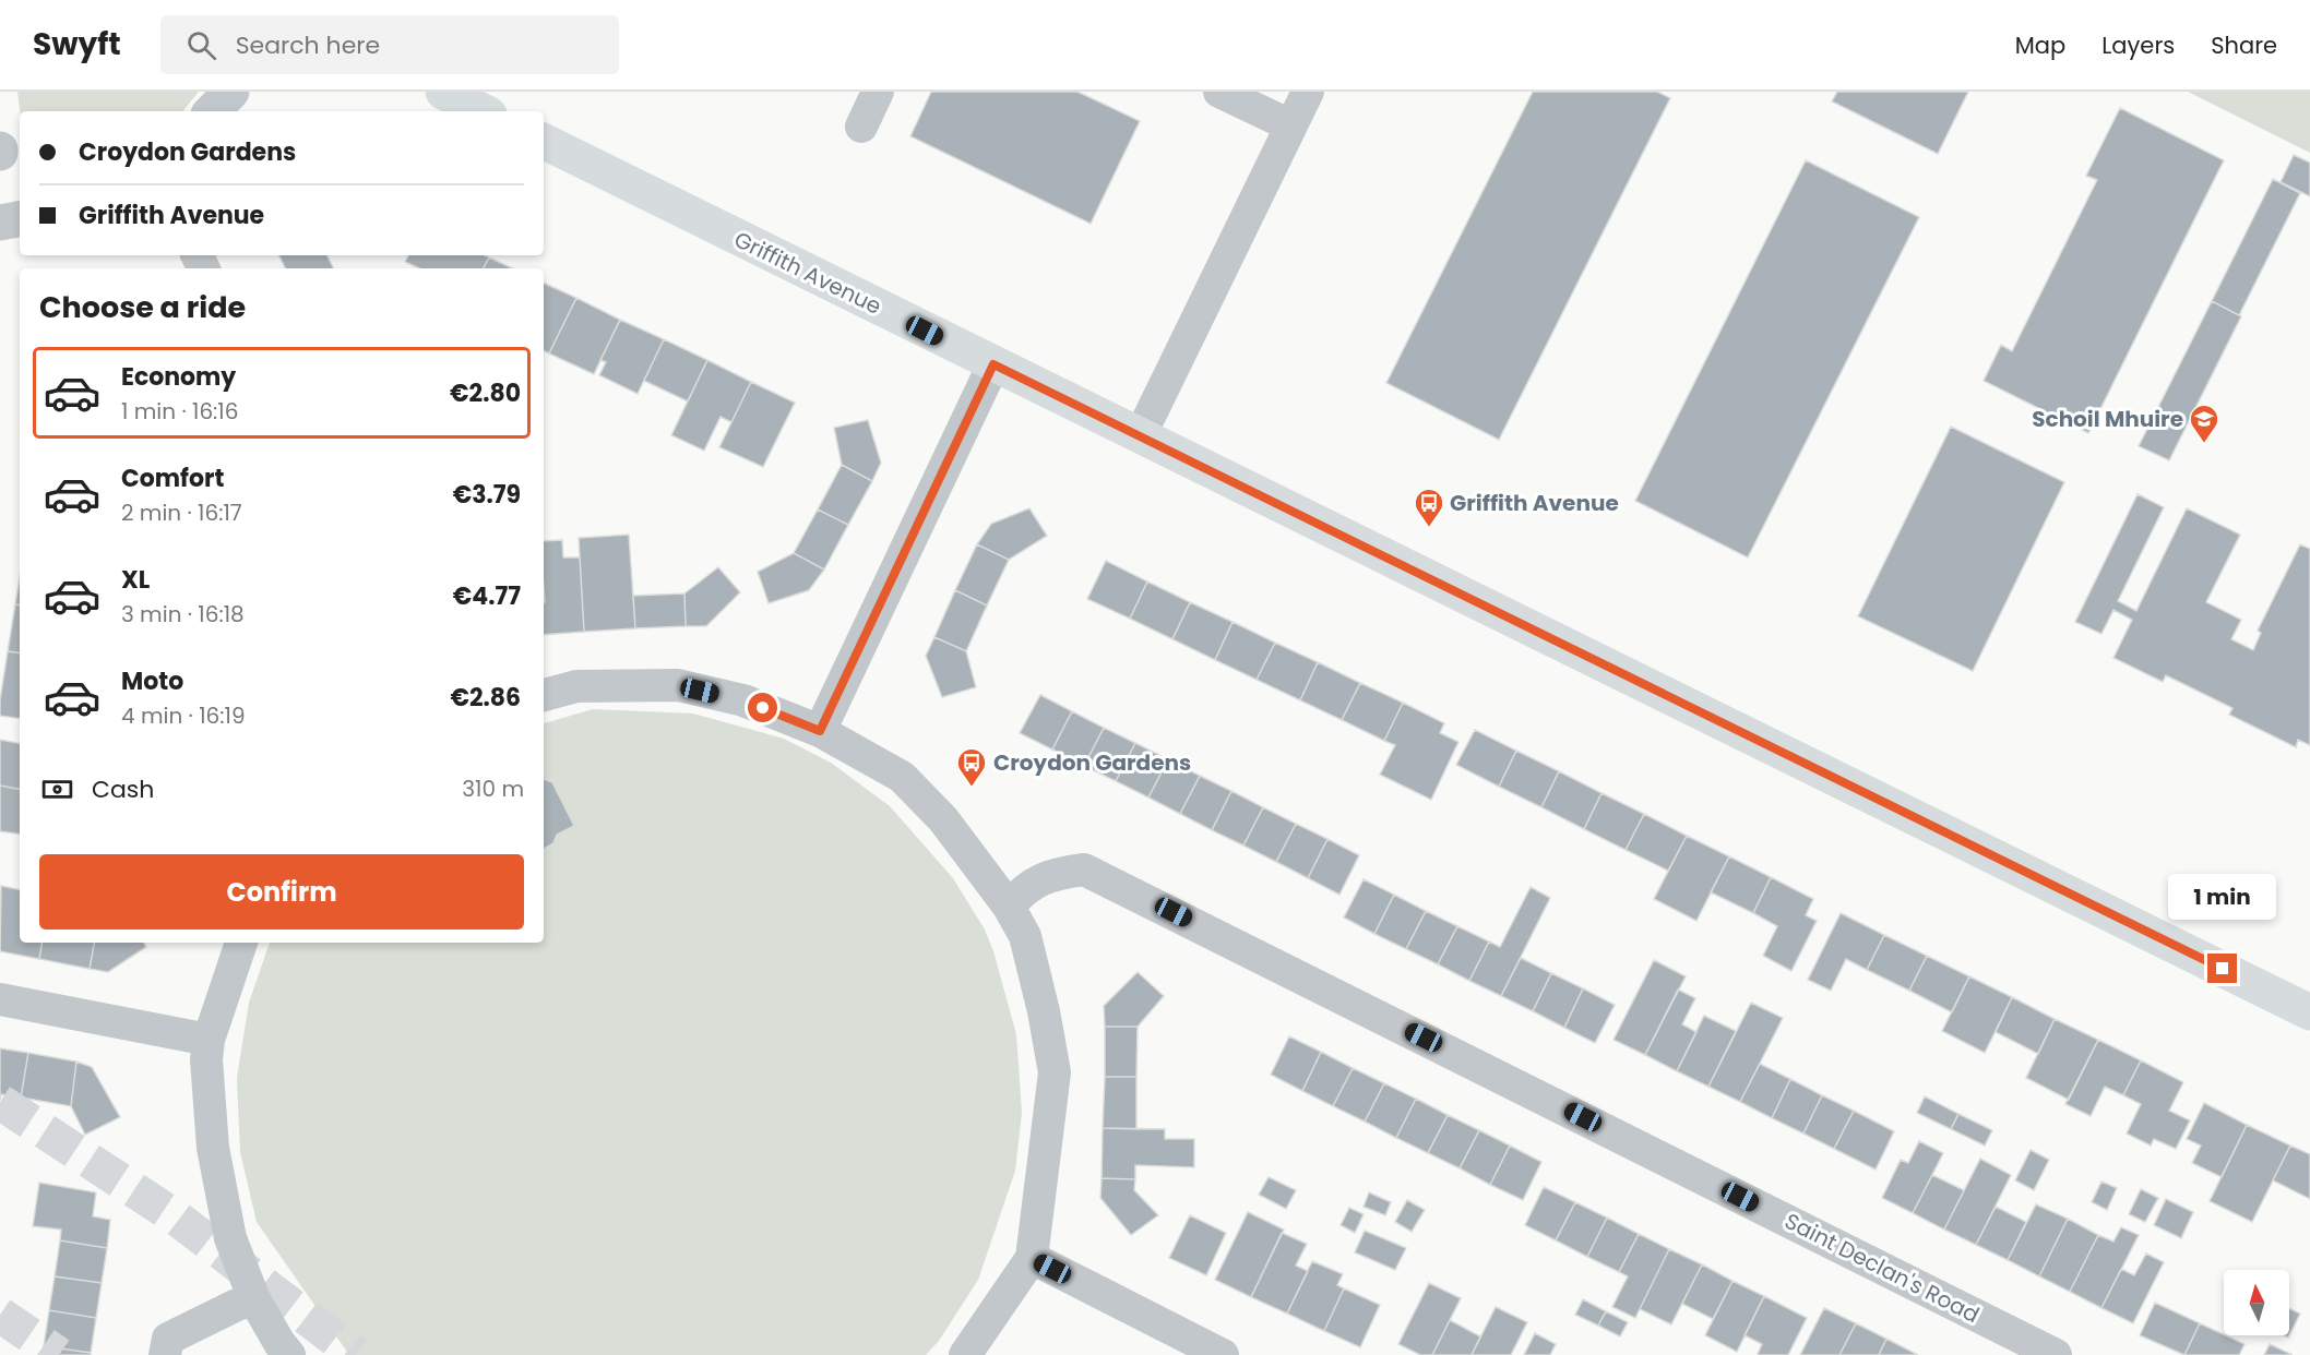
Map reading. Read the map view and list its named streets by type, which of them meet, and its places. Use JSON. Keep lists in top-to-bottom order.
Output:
{
  "streets": {
    "main road": ["Griffith Avenue"],
    "street": ["Saint Declan's Road"]
  },
  "places": {
    "school or university": ["Schoil Mhuire"],
    "bus stop": ["Griffith Avenue", "Croydon Gardens"]
  },
  "north": "top",
  "page": {
    "header": "Swyft",
    "search": "Search here",
    "nav": ["Map", "Layers", "Share"],
    "banner": ["Croydon Gardens", "Griffith Avenue"],
    "heading": "Choose a ride",
    "list": [
      {
        "name": "Economy",
        "note": "1 min · 16:16",
        "value": "€2.80"
      },
      {
        "name": "Comfort",
        "note": "2 min · 16:17",
        "value": "€3.79"
      },
      {
        "name": "XL",
        "note": "3 min · 16:18",
        "value": "€4.77"
      },
      {
        "name": "Moto",
        "note": "4 min · 16:19",
        "value": "€2.86"
      }
    ],
    "pay": ["Cash", "310 m"],
    "buttons": "Confirm",
    "bubble": "1 min"
  }
}
